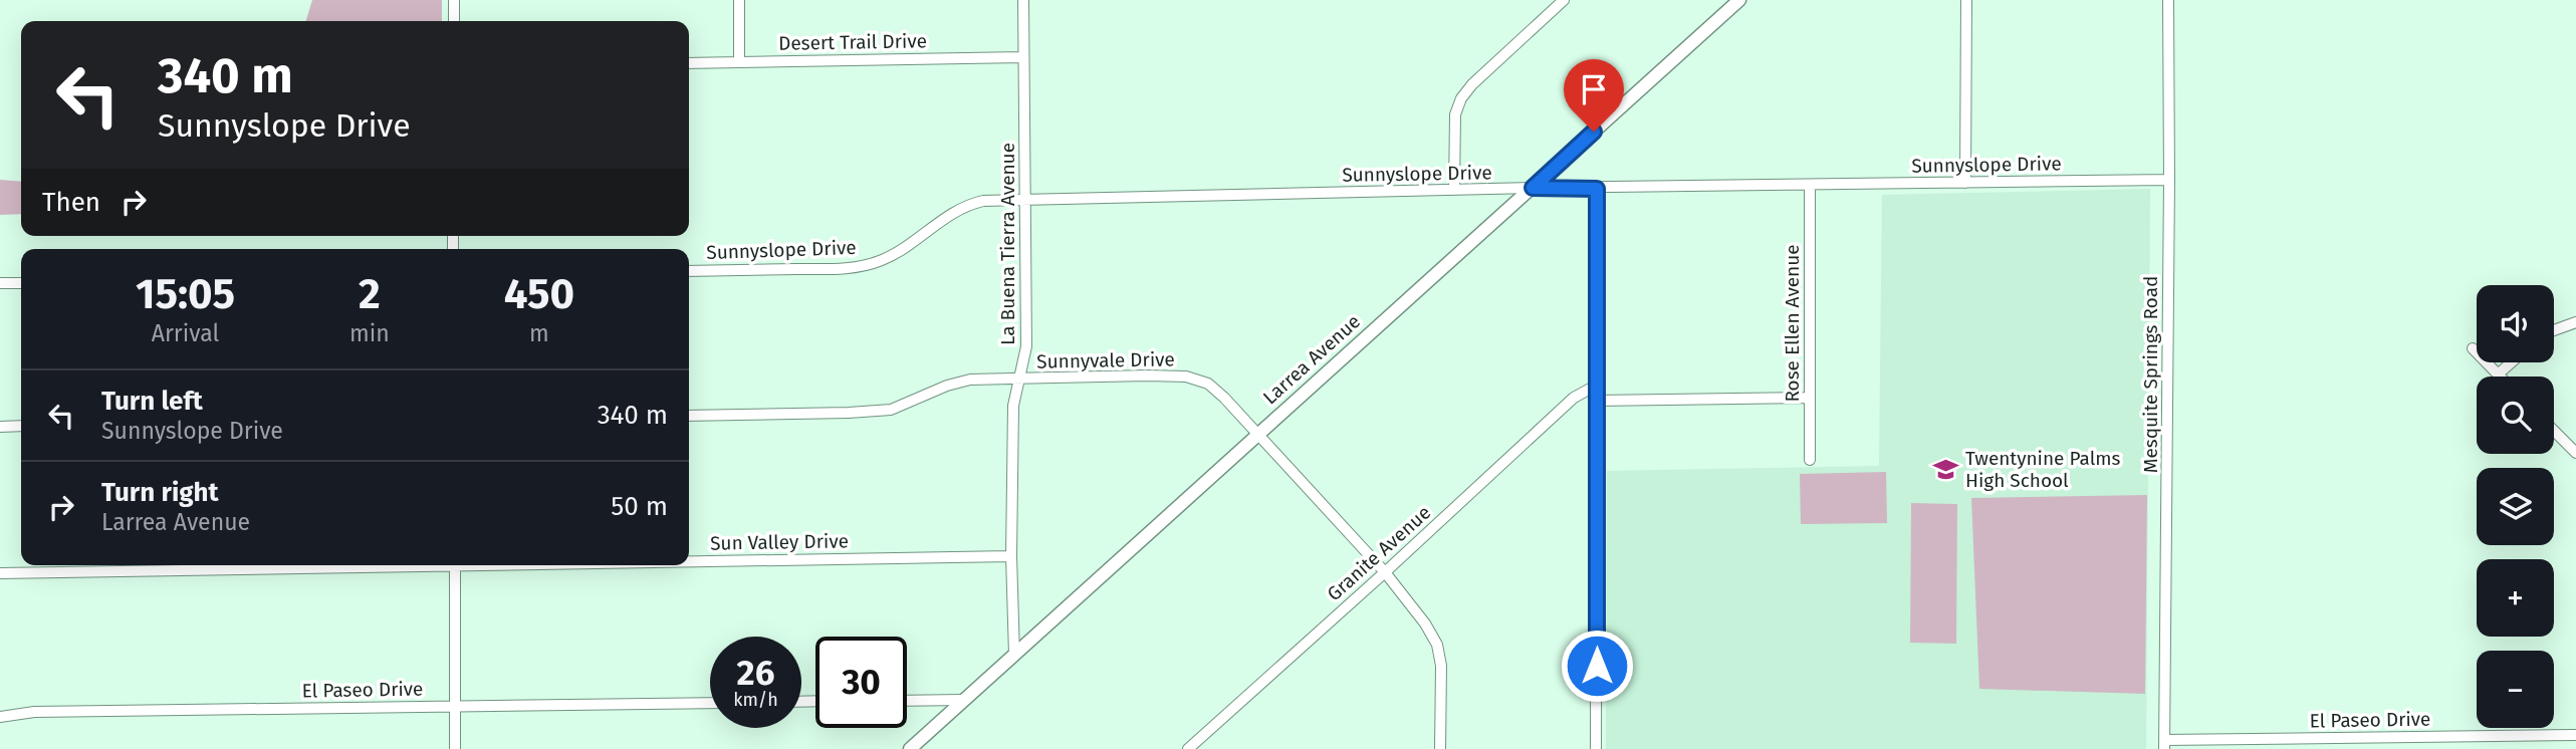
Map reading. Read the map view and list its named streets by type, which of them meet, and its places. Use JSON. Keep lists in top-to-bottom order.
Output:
{
  "streets": {
    "main road": ["Larrea Avenue"],
    "street": [
      "Desert Trail Drive",
      "Sunnyslope Drive",
      "La Buena Tierra Avenue",
      "Rose Ellen Avenue",
      "Sunnyvale Drive",
      "Mesquite Springs Road",
      "Sun Valley Drive",
      "Granite Avenue",
      "El Paseo Drive"
    ]
  },
  "crossings": [
    ["Desert Trail Drive", "La Buena Tierra Avenue"],
    ["Sunnyslope Drive", "La Buena Tierra Avenue"],
    ["Sunnyslope Drive", "Rose Ellen Avenue"],
    ["Sunnyslope Drive", "Larrea Avenue"],
    ["Sunnyslope Drive", "Mesquite Springs Road"],
    ["La Buena Tierra Avenue", "Larrea Avenue"],
    ["La Buena Tierra Avenue", "Sunnyvale Drive"],
    ["La Buena Tierra Avenue", "Sun Valley Drive"],
    ["Larrea Avenue", "Sunnyvale Drive"],
    ["Sunnyvale Drive", "Granite Avenue"],
    ["Mesquite Springs Road", "El Paseo Drive"]
  ],
  "places": {
    "school or university": ["Twentynine Palms High School"]
  },
  "page": {
    "turn": ["340 m", "Sunnyslope Drive"],
    "then": "Then",
    "eta": [
      "15:05",
      "Arrival",
      "2",
      "min",
      "450",
      "m"
    ],
    "map_buttons": ["+", "−"],
    "list": [
      {
        "name": "Turn left",
        "note": "Sunnyslope Drive",
        "value": "340 m"
      },
      {
        "name": "Turn right",
        "note": "Larrea Avenue",
        "value": "50 m"
      }
    ],
    "speed": "26 km/h",
    "limit": "30"
  }
}
